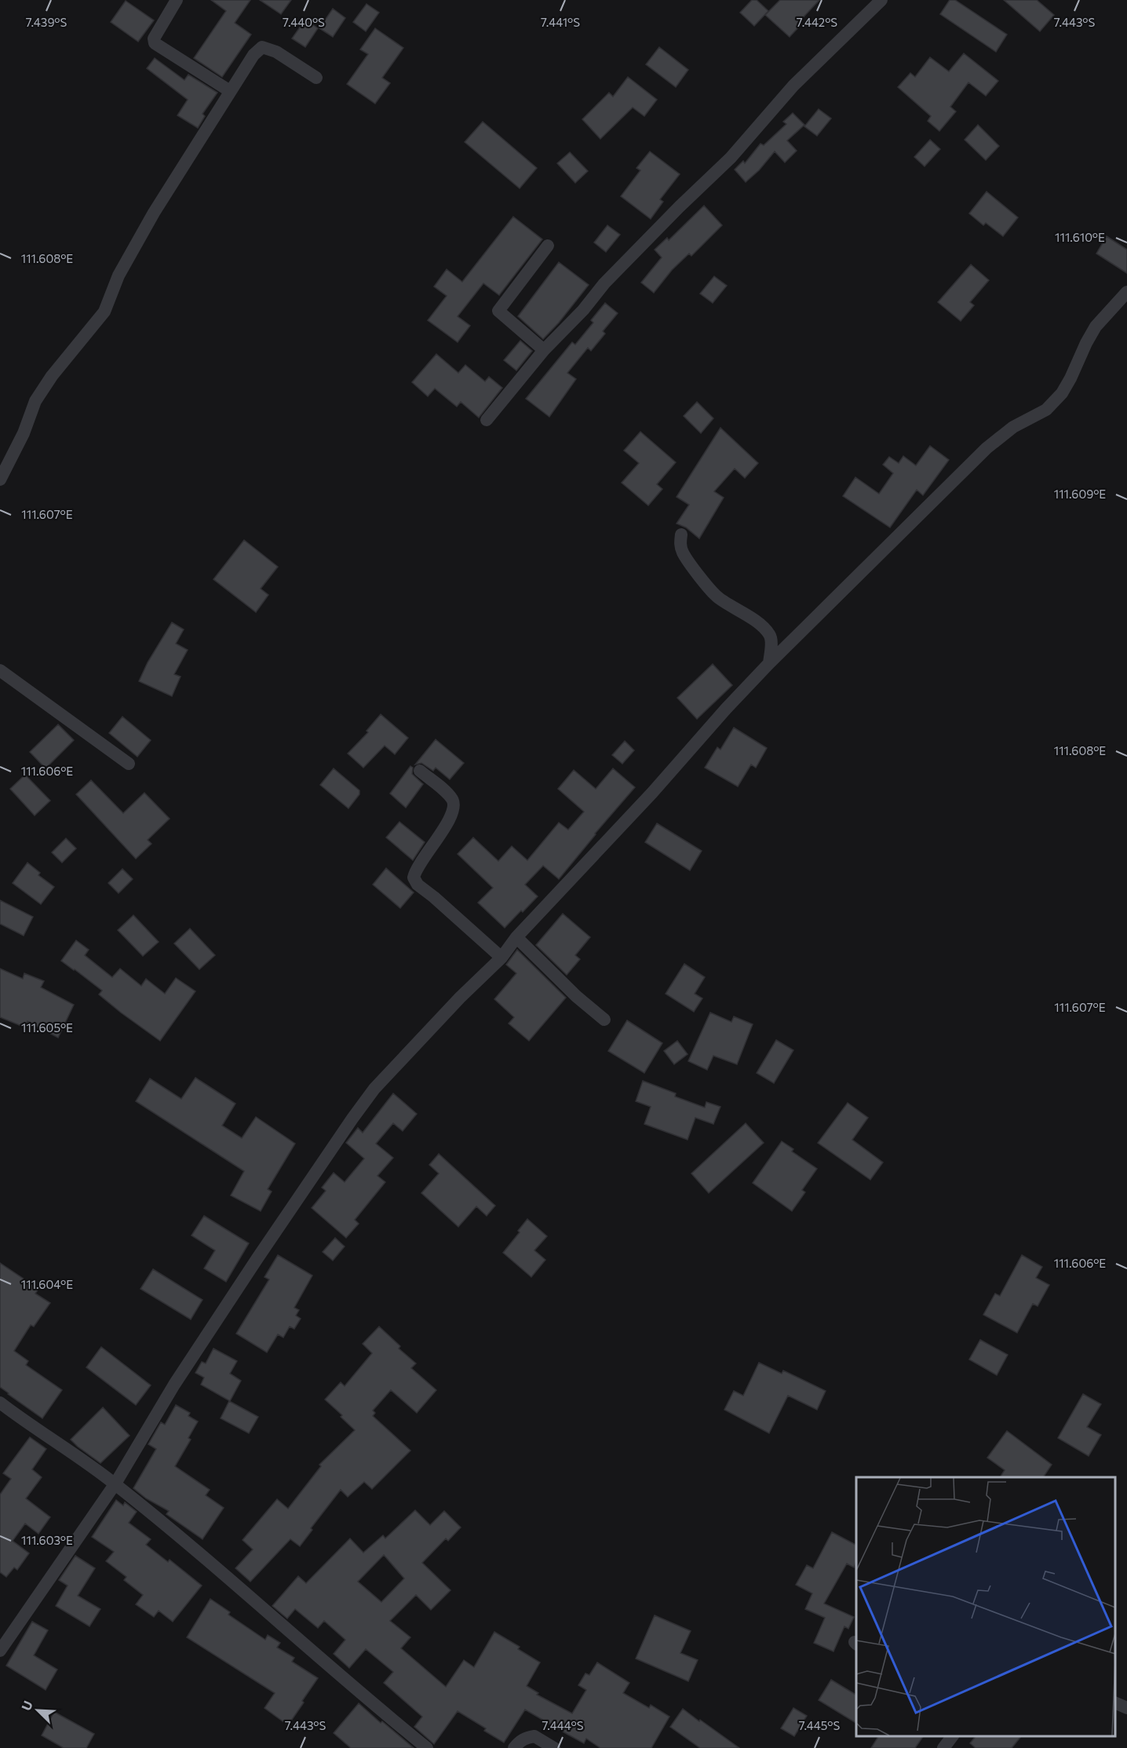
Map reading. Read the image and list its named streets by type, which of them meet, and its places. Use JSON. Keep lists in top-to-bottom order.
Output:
{
  "north": "top left",
  "coordinates": [
    "7.439°S",
    "7.440°S",
    "7.441°S",
    "7.442°S",
    "7.443°S",
    "111.610°E",
    "111.608°E",
    "111.609°E",
    "111.607°E",
    "111.606°E",
    "111.605°E",
    "111.604°E",
    "111.603°E",
    "7.444°S",
    "7.445°S"
  ]
}
